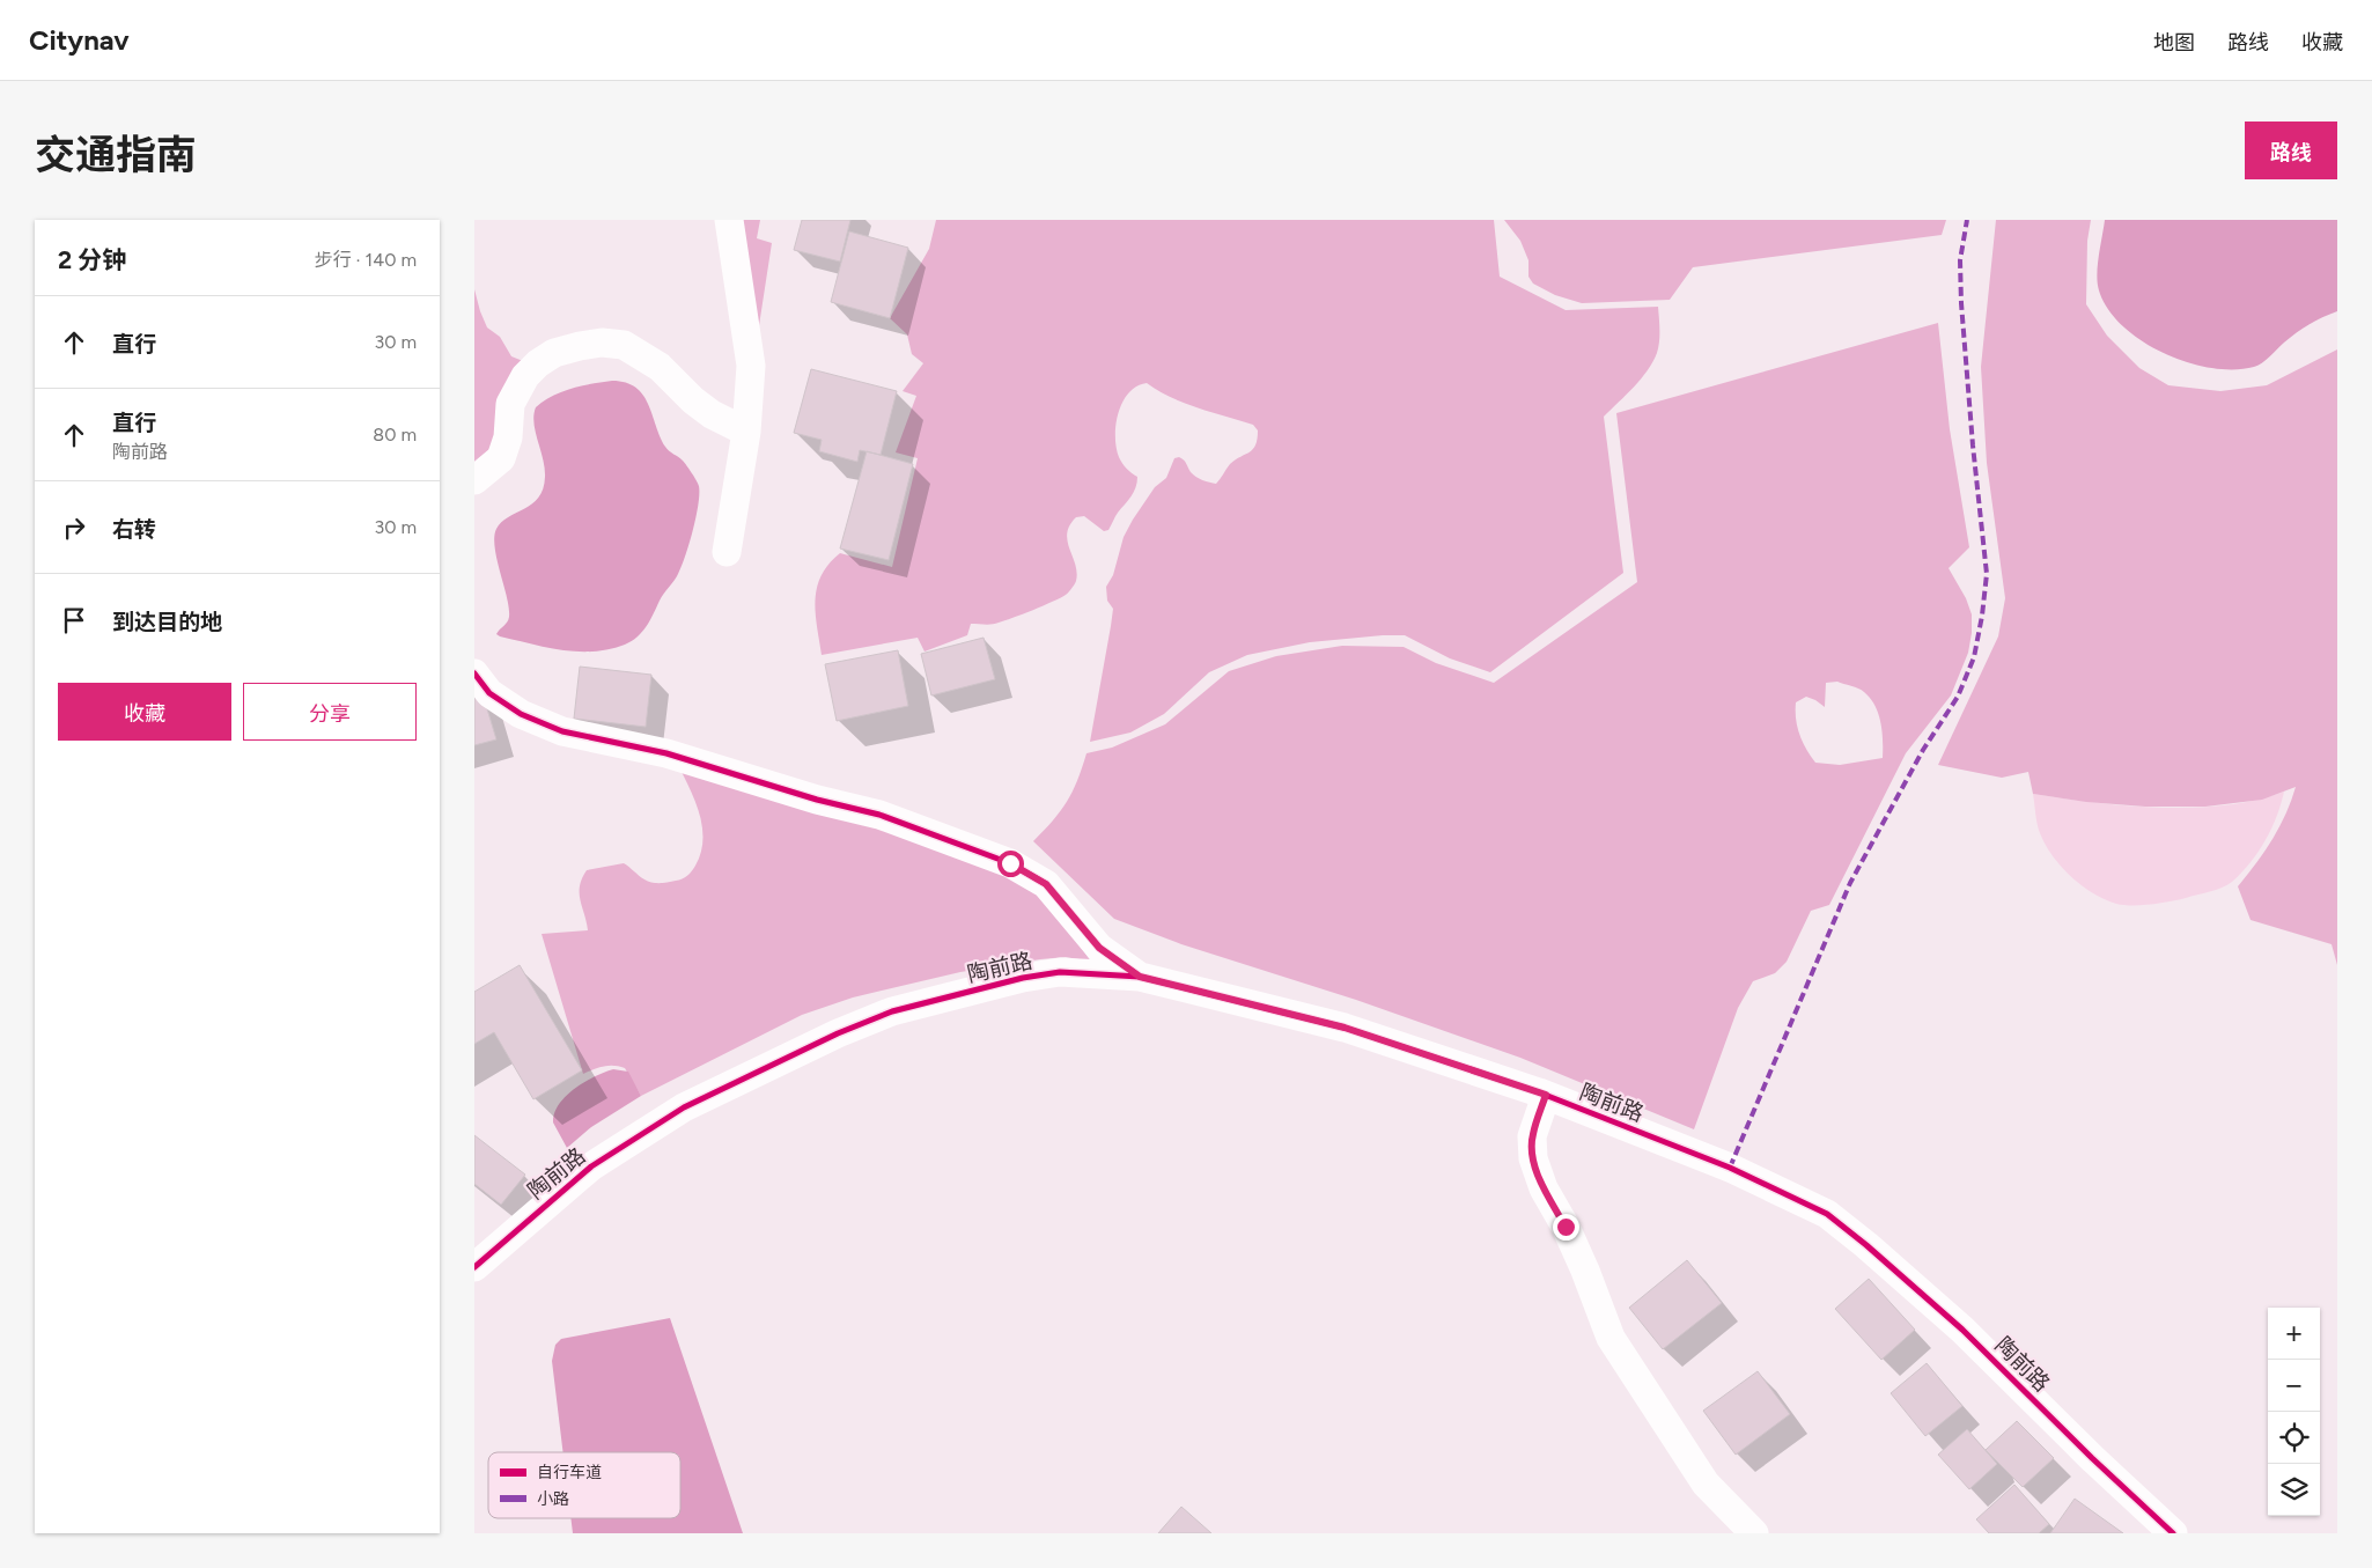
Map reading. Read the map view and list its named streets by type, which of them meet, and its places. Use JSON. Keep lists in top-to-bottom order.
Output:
{
  "streets": {
    "street": ["陶前路"]
  },
  "legend": ["自行车道", "小路"],
  "page": {
    "header": "Citynav",
    "nav": ["地图", "路线", "收藏"],
    "title": "交通指南",
    "buttons": [
      "路线",
      ["收藏", "分享"]
    ],
    "heading": ["2 分钟", "步行 · 140 m"],
    "list": [
      ["直行", "30 m"],
      ["直行", "陶前路", "80 m"],
      ["右转", "30 m"],
      "到达目的地"
    ],
    "map_buttons": ["+", "−"]
  }
}
